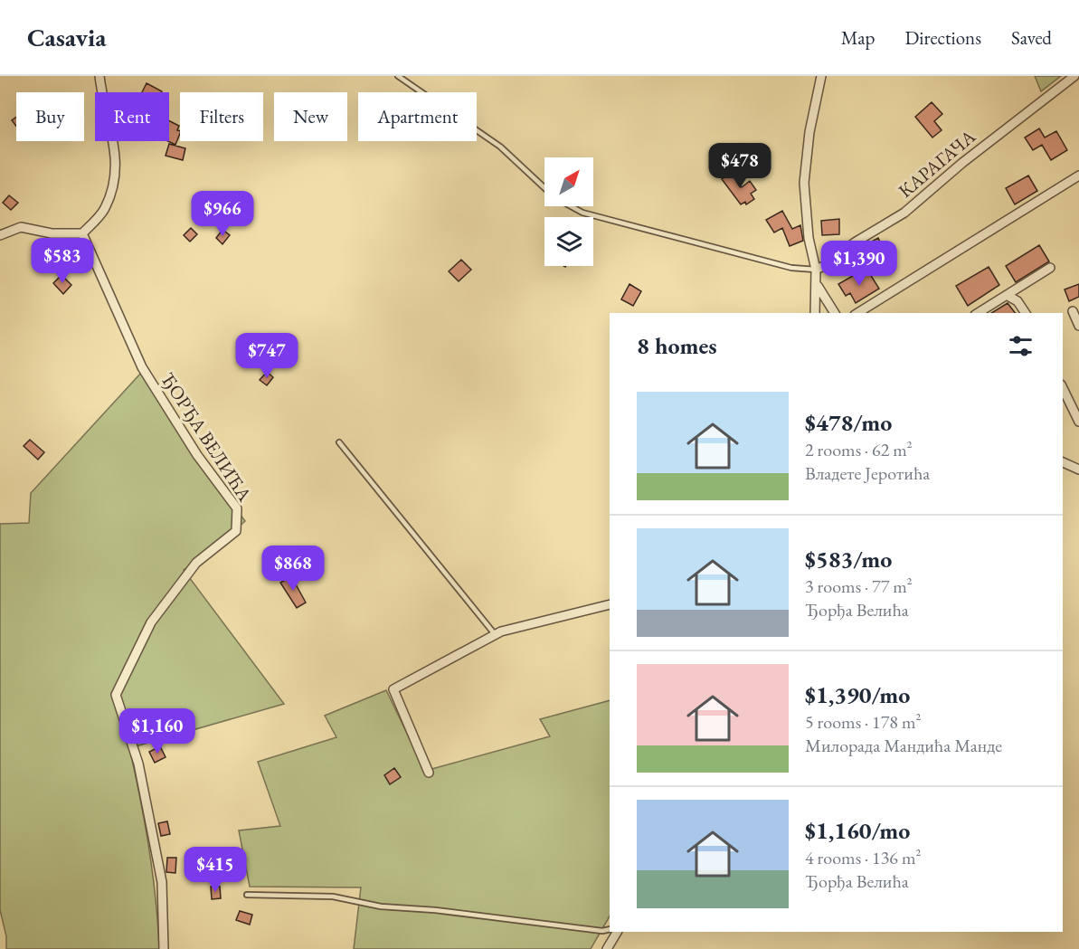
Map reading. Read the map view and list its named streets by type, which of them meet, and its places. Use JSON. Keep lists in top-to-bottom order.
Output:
{
  "streets": {
    "street": ["КАРАГАЧА", "ЂОРЂА ВЕЛИЋА"]
  },
  "north": "top right",
  "page": {
    "header": "Casavia",
    "nav": ["Map", "Directions", "Saved"],
    "chip": [
      "Buy",
      "Rent",
      "Filters",
      "New",
      "Apartment"
    ],
    "price": [
      "$478",
      "$966",
      "$583",
      "$1,390",
      "$747",
      "$868",
      "$1,160",
      "$415"
    ],
    "heading": "8 homes",
    "list": [
      {
        "name": "$478/mo",
        "note": "2 rooms · 62 m² · Владете Јеротића"
      },
      {
        "name": "$583/mo",
        "note": "3 rooms · 77 m² · Ђорђа Велића"
      },
      {
        "name": "$1,390/mo",
        "note": "5 rooms · 178 m² · Милорада Мандића Манде"
      },
      {
        "name": "$1,160/mo",
        "note": "4 rooms · 136 m² · Ђорђа Велића"
      }
    ]
  }
}
